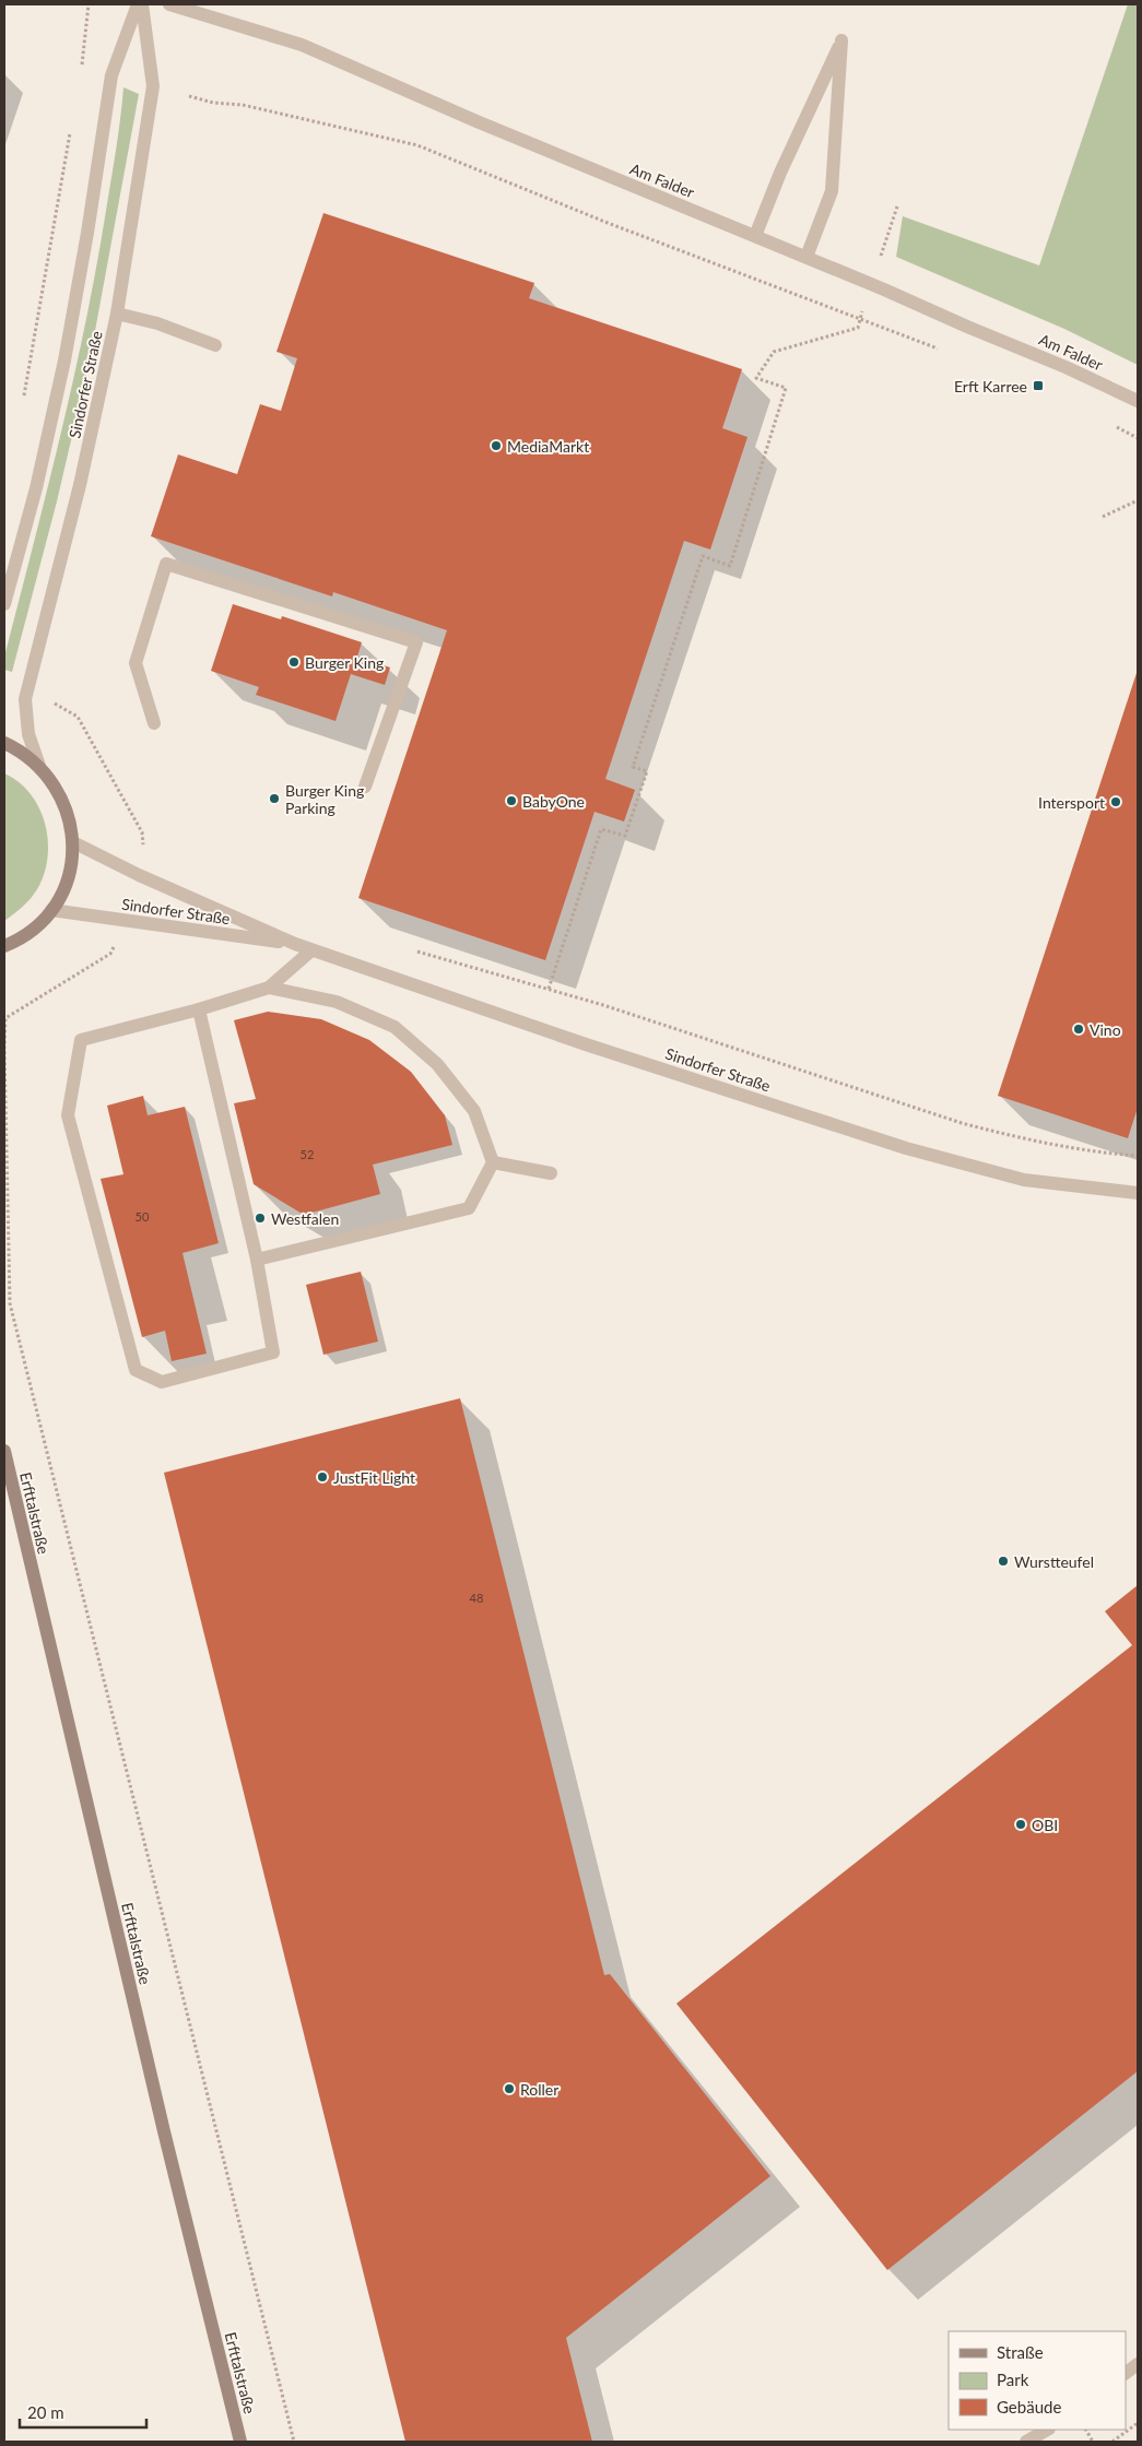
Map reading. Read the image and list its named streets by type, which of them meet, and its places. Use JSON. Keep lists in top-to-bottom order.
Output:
{
  "streets": {
    "main road": ["Erfttalstraße"],
    "street": ["Am Falder", "Sindorfer Straße"]
  },
  "places": {
    "transit": ["Erft Karree"],
    "other": [
      "MediaMarkt",
      "Burger King",
      "Burger King Parking",
      "BabyOne",
      "Intersport",
      "Vino",
      "Westfalen",
      "JustFit Light",
      "Wurstteufel",
      "OBI",
      "Roller"
    ]
  },
  "house_numbers": ["52", "50", "48"],
  "legend": ["Straße", "Park", "Gebäude"],
  "scale_bar": "20 m"
}
